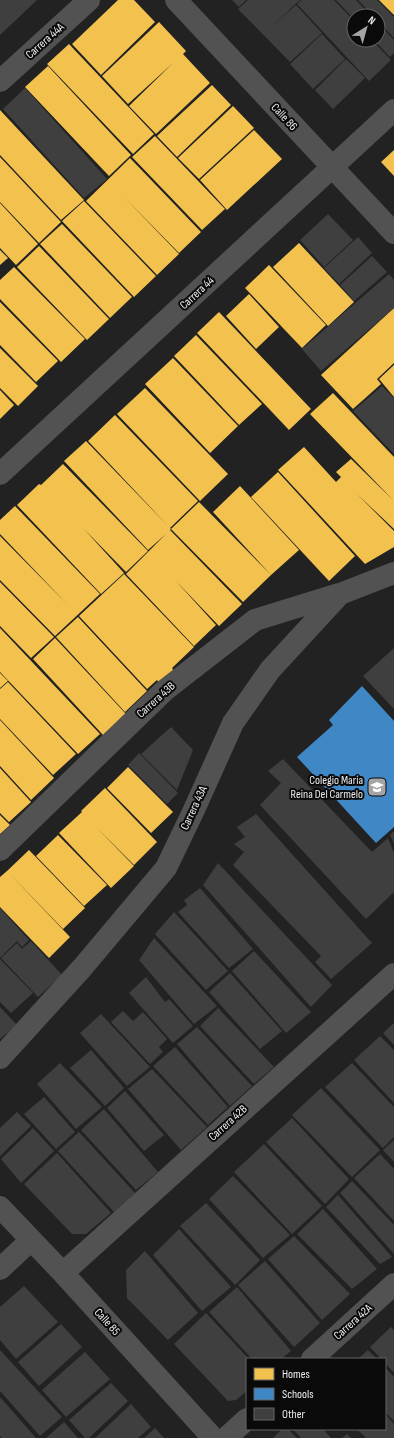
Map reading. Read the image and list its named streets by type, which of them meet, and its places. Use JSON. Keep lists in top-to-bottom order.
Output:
{
  "streets": {
    "street": [
      "Carrera 44A",
      "Calle 86",
      "Carrera 44",
      "Carrera 43B",
      "Carrera 43A",
      "Carrera 42B",
      "Calle 85",
      "Carrera 42A"
    ]
  },
  "crossings": [
    ["Calle 86", "Carrera 44"],
    ["Carrera 43B", "Carrera 43A"],
    ["Carrera 42B", "Calle 85"]
  ],
  "places": {
    "school or university": ["Colegio Maria Reina Del Carmelo"]
  },
  "legend": ["Homes", "Schools", "Other"],
  "north": "top right"
}
